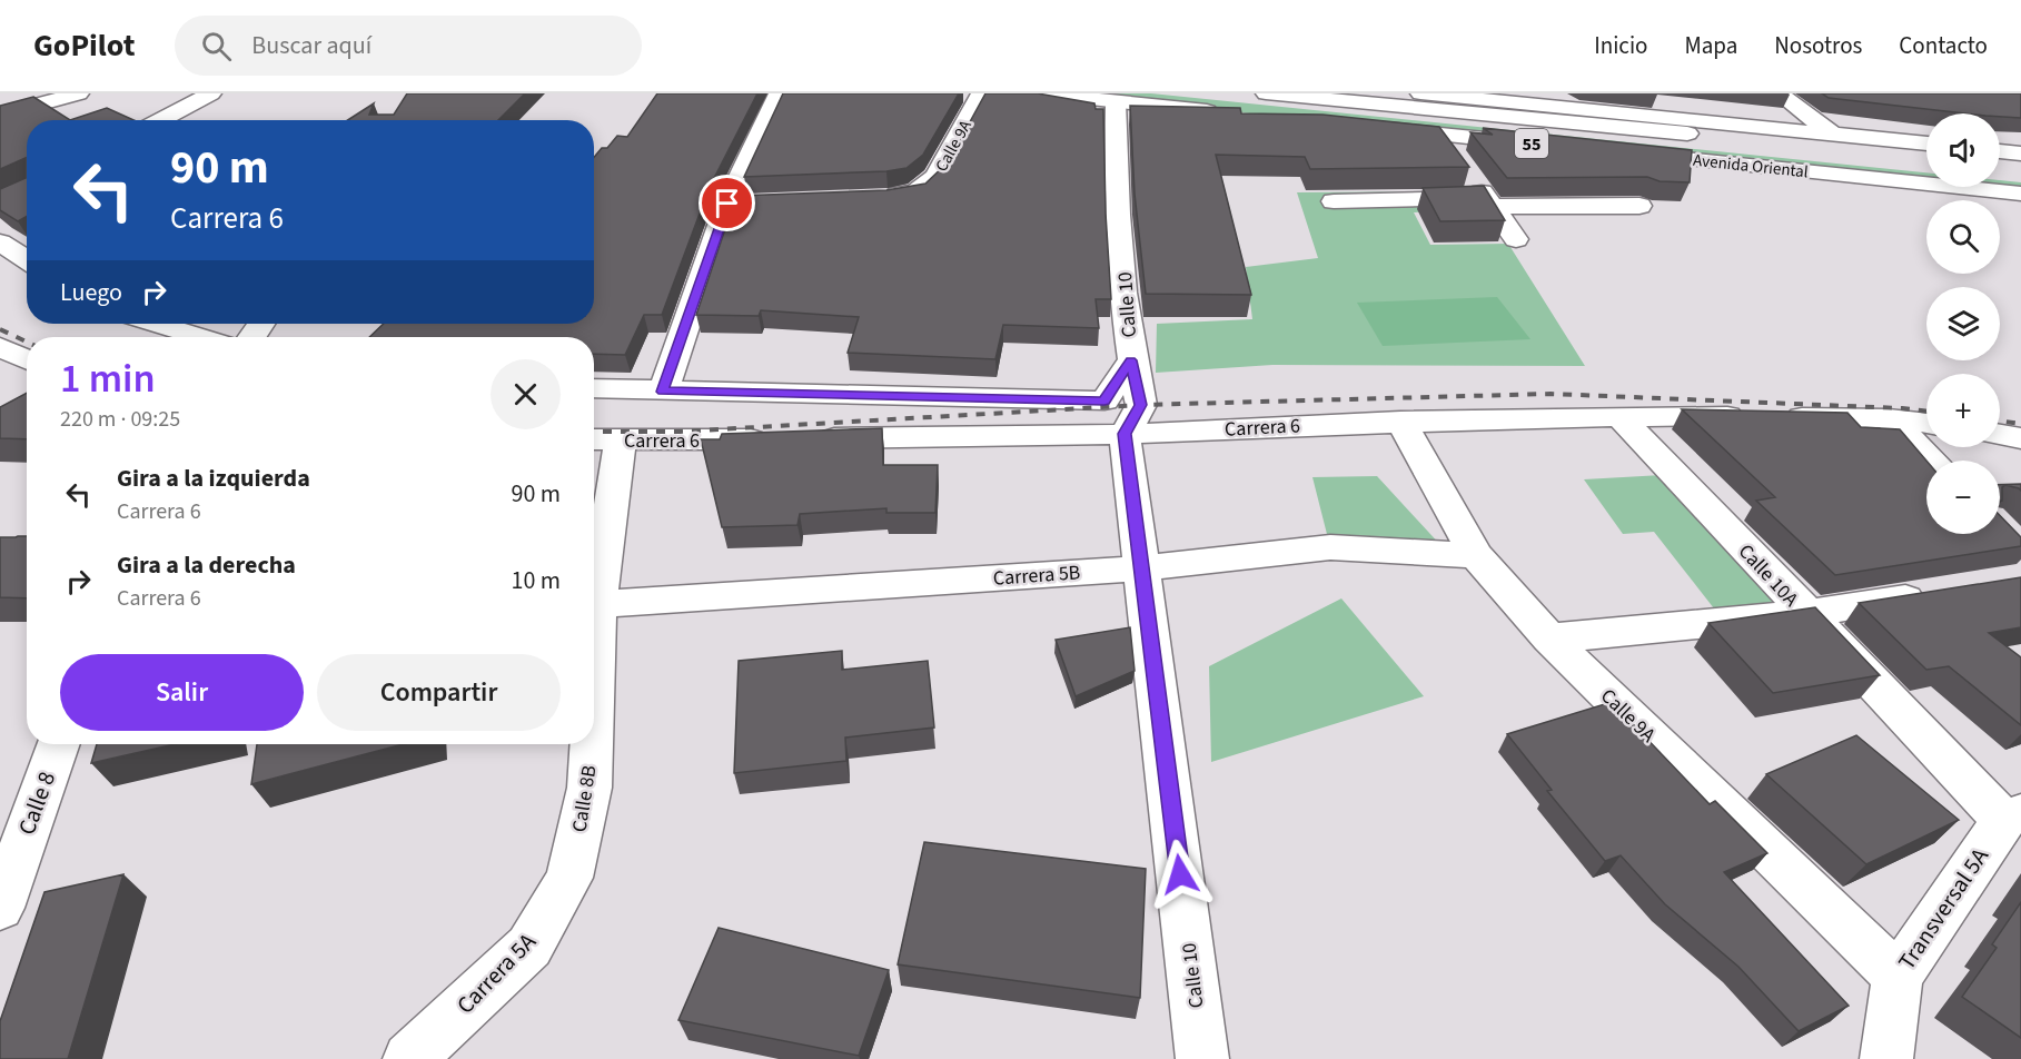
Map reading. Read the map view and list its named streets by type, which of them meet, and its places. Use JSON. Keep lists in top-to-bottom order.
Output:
{
  "streets": {
    "street": [
      "55",
      "Calle 9A",
      "Avenida Oriental",
      "Calle 10",
      "Carrera 6",
      "Carrera 5B",
      "Calle 10A",
      "Calle 8B",
      "Calle 8",
      "Transversal 5A",
      "Carrera 5A"
    ]
  },
  "crossings": [
    ["Calle 9A", "Carrera 6"],
    ["Calle 9A", "Carrera 5B"],
    ["Calle 9A", "Transversal 5A"],
    ["Calle 10", "Carrera 6"],
    ["Calle 10", "Carrera 5B"],
    ["Carrera 6", "Calle 10A"],
    ["Carrera 6", "Calle 8B"],
    ["Carrera 5B", "Calle 8B"],
    ["Calle 10A", "Transversal 5A"],
    ["Calle 8B", "Carrera 5A"]
  ],
  "page": {
    "header": "GoPilot",
    "search": "Buscar aquí",
    "nav": [
      "Inicio",
      "Mapa",
      "Nosotros",
      "Contacto"
    ],
    "map_buttons": ["+", "−"],
    "turn": ["90 m", "Carrera 6"],
    "then": "Luego",
    "heading": ["1 min", "220 m · 09:25"],
    "list": [
      {
        "name": "Gira a la izquierda",
        "note": "Carrera 6",
        "value": "90 m"
      },
      {
        "name": "Gira a la derecha",
        "note": "Carrera 6",
        "value": "10 m"
      }
    ],
    "buttons": ["Salir", "Compartir"]
  }
}
